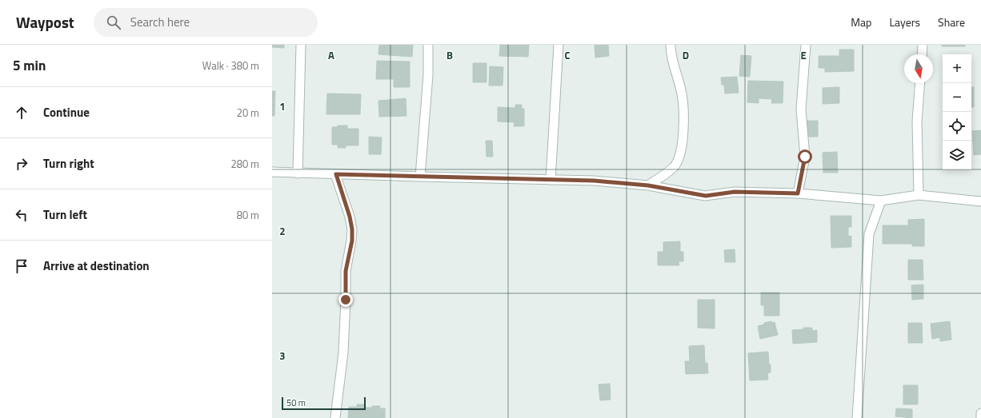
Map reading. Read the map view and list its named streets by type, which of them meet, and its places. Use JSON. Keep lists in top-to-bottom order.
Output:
{
  "scale_bar": "50 m",
  "north": "bottom",
  "page": {
    "header": "Waypost",
    "search": "Search here",
    "nav": ["Map", "Layers", "Share"],
    "heading": ["5 min", "Walk · 380 m"],
    "map_buttons": ["+", "−"],
    "list": [
      ["Continue", "20 m"],
      ["Turn right", "280 m"],
      ["Turn left", "80 m"],
      "Arrive at destination"
    ],
    "scale": "50 m"
  },
  "grid": {
    "columns": [
      "A",
      "B",
      "C",
      "D",
      "E"
    ],
    "rows": ["1", "2", "3"]
  }
}
